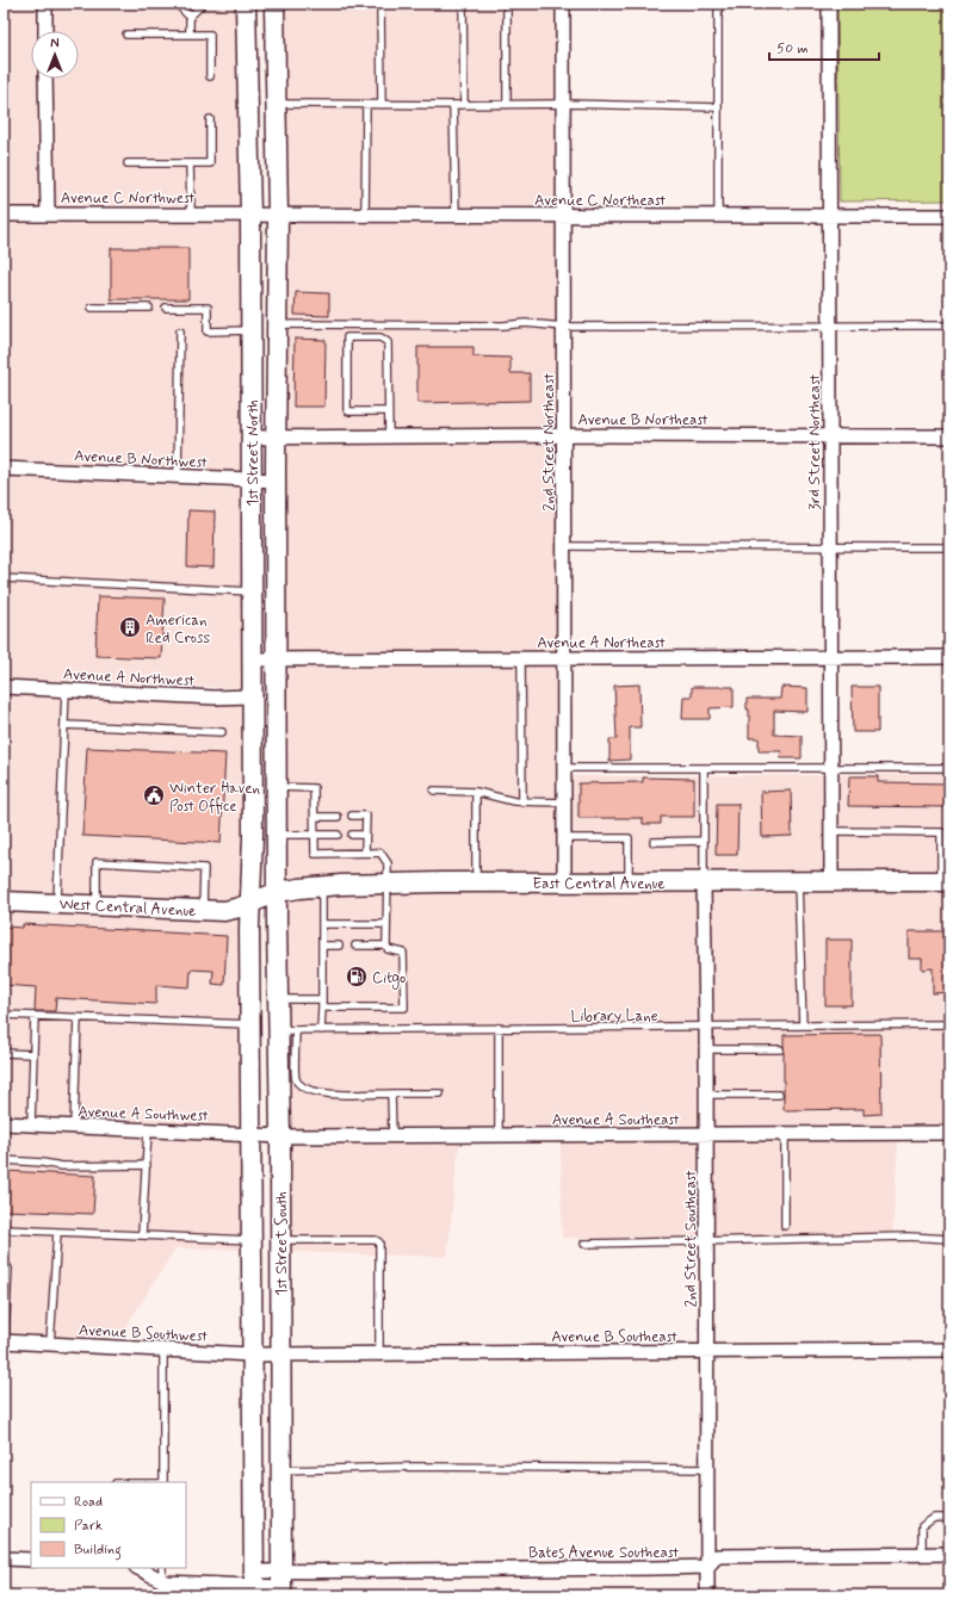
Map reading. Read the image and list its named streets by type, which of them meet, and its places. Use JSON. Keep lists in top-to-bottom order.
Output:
{
  "streets": {
    "main road": [
      "1st Street North",
      "East Central Avenue",
      "West Central Avenue",
      "1st Street South"
    ],
    "street": [
      "Avenue C Northwest",
      "Avenue C Northeast",
      "Avenue B Northeast",
      "2nd Street Northeast",
      "3rd Street Northeast",
      "Avenue B Northwest",
      "Avenue A Northeast",
      "Avenue A Northwest",
      "Avenue A Southwest",
      "Avenue A Southeast",
      "2nd Street Southeast",
      "Avenue B Southwest",
      "Avenue B Southeast",
      "Bates Avenue Southeast"
    ],
    "lane": ["Library Lane"]
  },
  "crossings": [
    ["Avenue C Northwest", "Avenue C Northeast"],
    ["Avenue C Northwest", "1st Street North"],
    ["Avenue C Northeast", "2nd Street Northeast"],
    ["Avenue C Northeast", "3rd Street Northeast"],
    ["Avenue C Northeast", "1st Street North"],
    ["Avenue B Northeast", "2nd Street Northeast"],
    ["Avenue B Northeast", "3rd Street Northeast"],
    ["Avenue B Northeast", "1st Street North"],
    ["2nd Street Northeast", "Avenue A Northeast"],
    ["2nd Street Northeast", "East Central Avenue"],
    ["3rd Street Northeast", "Avenue A Northeast"],
    ["3rd Street Northeast", "East Central Avenue"],
    ["1st Street North", "Avenue B Northwest"],
    ["1st Street North", "Avenue A Northeast"],
    ["1st Street North", "Avenue A Northwest"],
    ["1st Street North", "East Central Avenue"],
    ["1st Street North", "West Central Avenue"],
    ["1st Street North", "1st Street South"],
    ["East Central Avenue", "West Central Avenue"],
    ["East Central Avenue", "2nd Street Southeast"],
    ["East Central Avenue", "1st Street South"],
    ["West Central Avenue", "1st Street South"],
    ["Library Lane", "2nd Street Southeast"],
    ["Library Lane", "1st Street South"],
    ["Avenue A Southwest", "Avenue A Southeast"],
    ["Avenue A Southwest", "1st Street South"],
    ["Avenue A Southeast", "2nd Street Southeast"],
    ["Avenue A Southeast", "1st Street South"],
    ["2nd Street Southeast", "Avenue B Southeast"],
    ["2nd Street Southeast", "Bates Avenue Southeast"],
    ["1st Street South", "Avenue B Southwest"],
    ["1st Street South", "Avenue B Southeast"],
    ["1st Street South", "Bates Avenue Southeast"],
    ["Avenue B Southwest", "Avenue B Southeast"]
  ],
  "places": {
    "building": ["American Red Cross"],
    "public building": ["Winter Haven Post Office"],
    "fuel station": ["Citgo"]
  },
  "legend": ["Road", "Park", "Building"],
  "scale_bar": "50 m",
  "north": "top"
}
